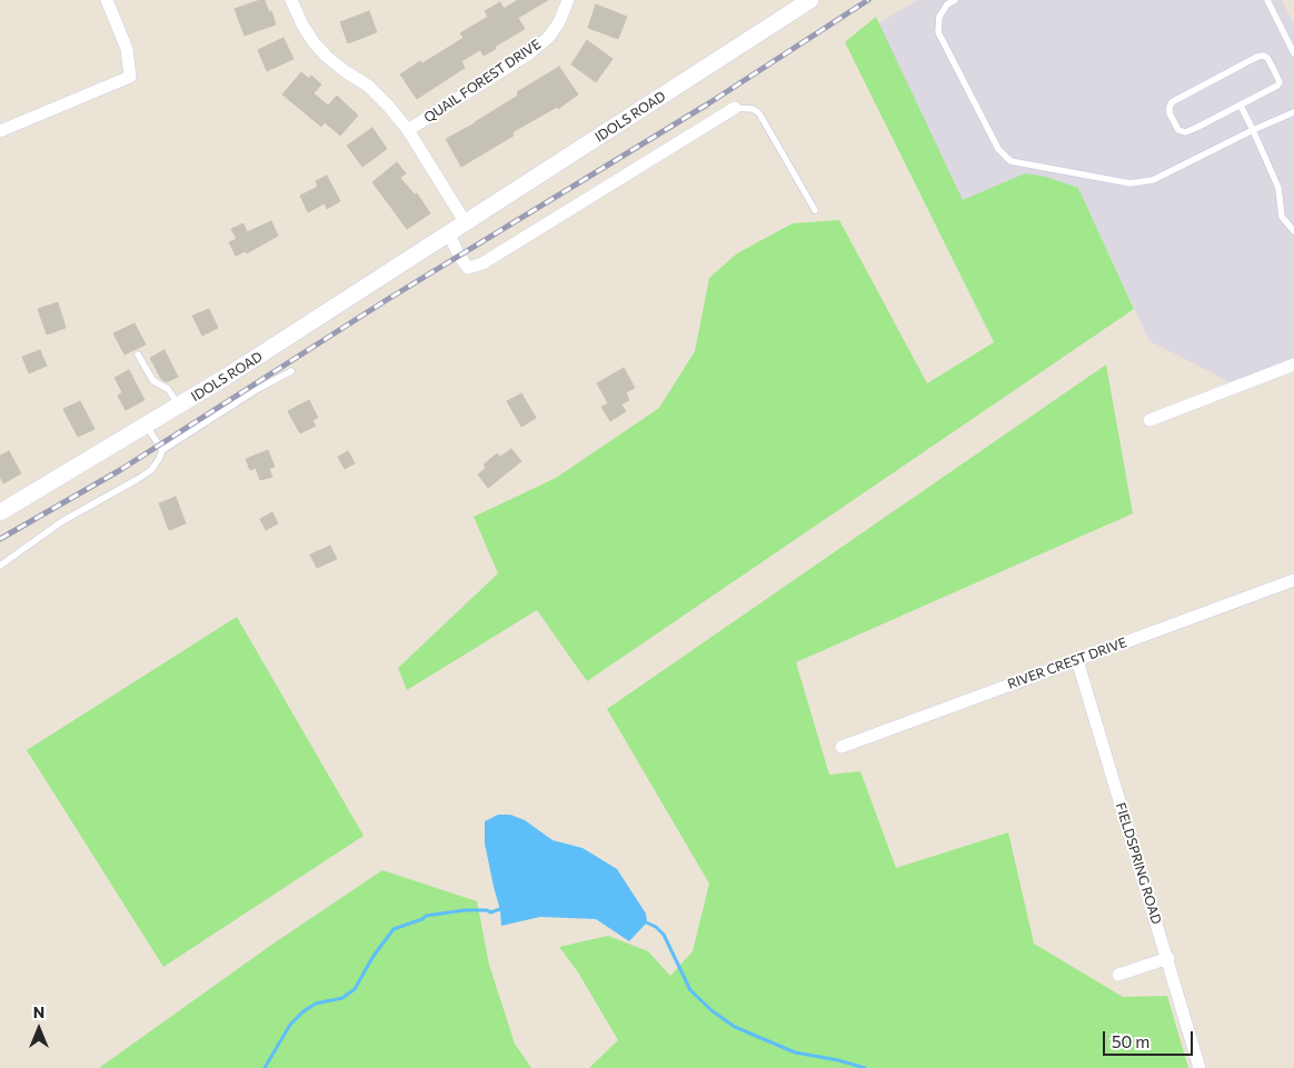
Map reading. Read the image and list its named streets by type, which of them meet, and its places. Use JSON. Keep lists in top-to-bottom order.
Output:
{
  "streets": {
    "street": [
      "QUAIL FOREST DRIVE",
      "IDOLS ROAD",
      "RIVER CREST DRIVE",
      "FIELDSPRING ROAD"
    ]
  },
  "crossings": [
    ["RIVER CREST DRIVE", "FIELDSPRING ROAD"]
  ],
  "scale_bar": "50 m",
  "north": "top"
}
